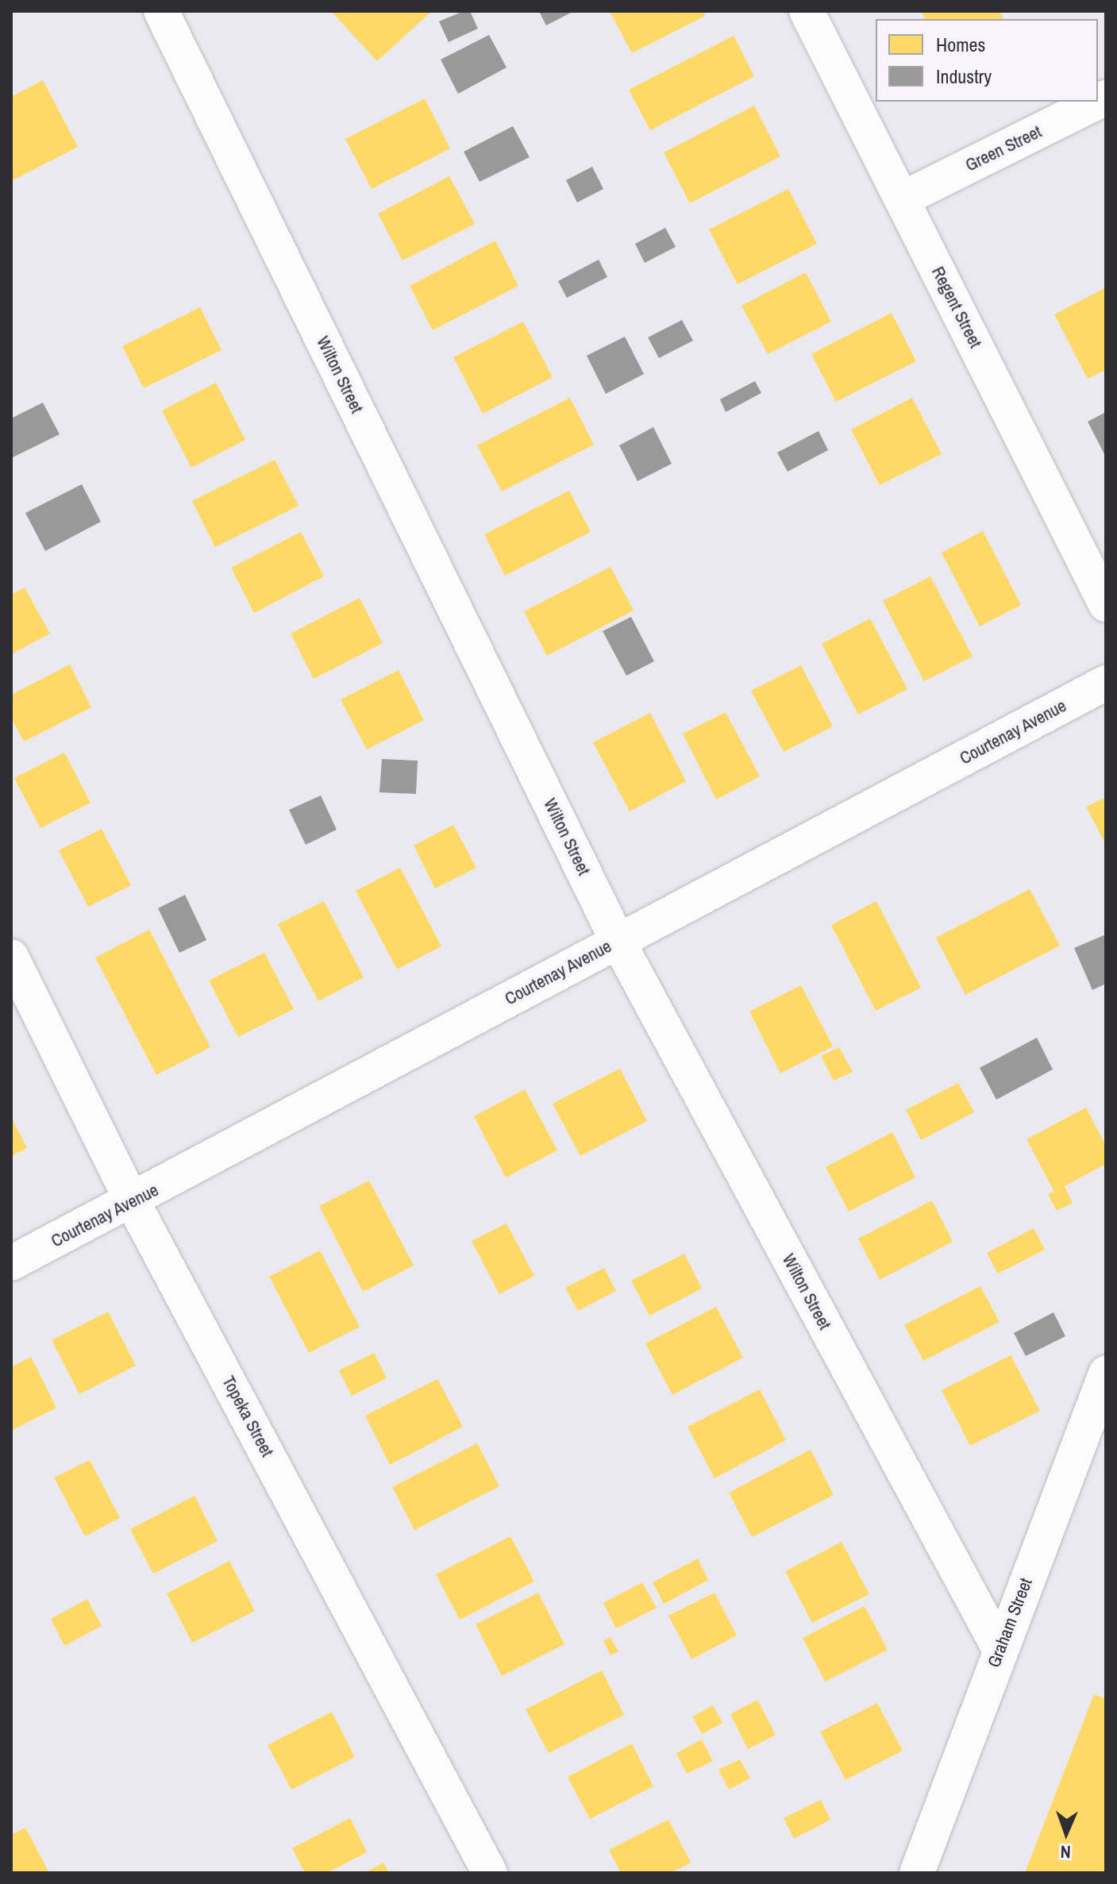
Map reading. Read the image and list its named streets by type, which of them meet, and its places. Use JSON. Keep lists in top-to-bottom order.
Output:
{
  "streets": {
    "street": [
      "Green Street",
      "Regent Street",
      "Wilton Street",
      "Courtenay Avenue",
      "Topeka Street",
      "Graham Street"
    ]
  },
  "crossings": [
    ["Green Street", "Regent Street"],
    ["Wilton Street", "Courtenay Avenue"],
    ["Wilton Street", "Graham Street"],
    ["Courtenay Avenue", "Topeka Street"]
  ],
  "legend": ["Homes", "Industry"],
  "north": "bottom"
}
